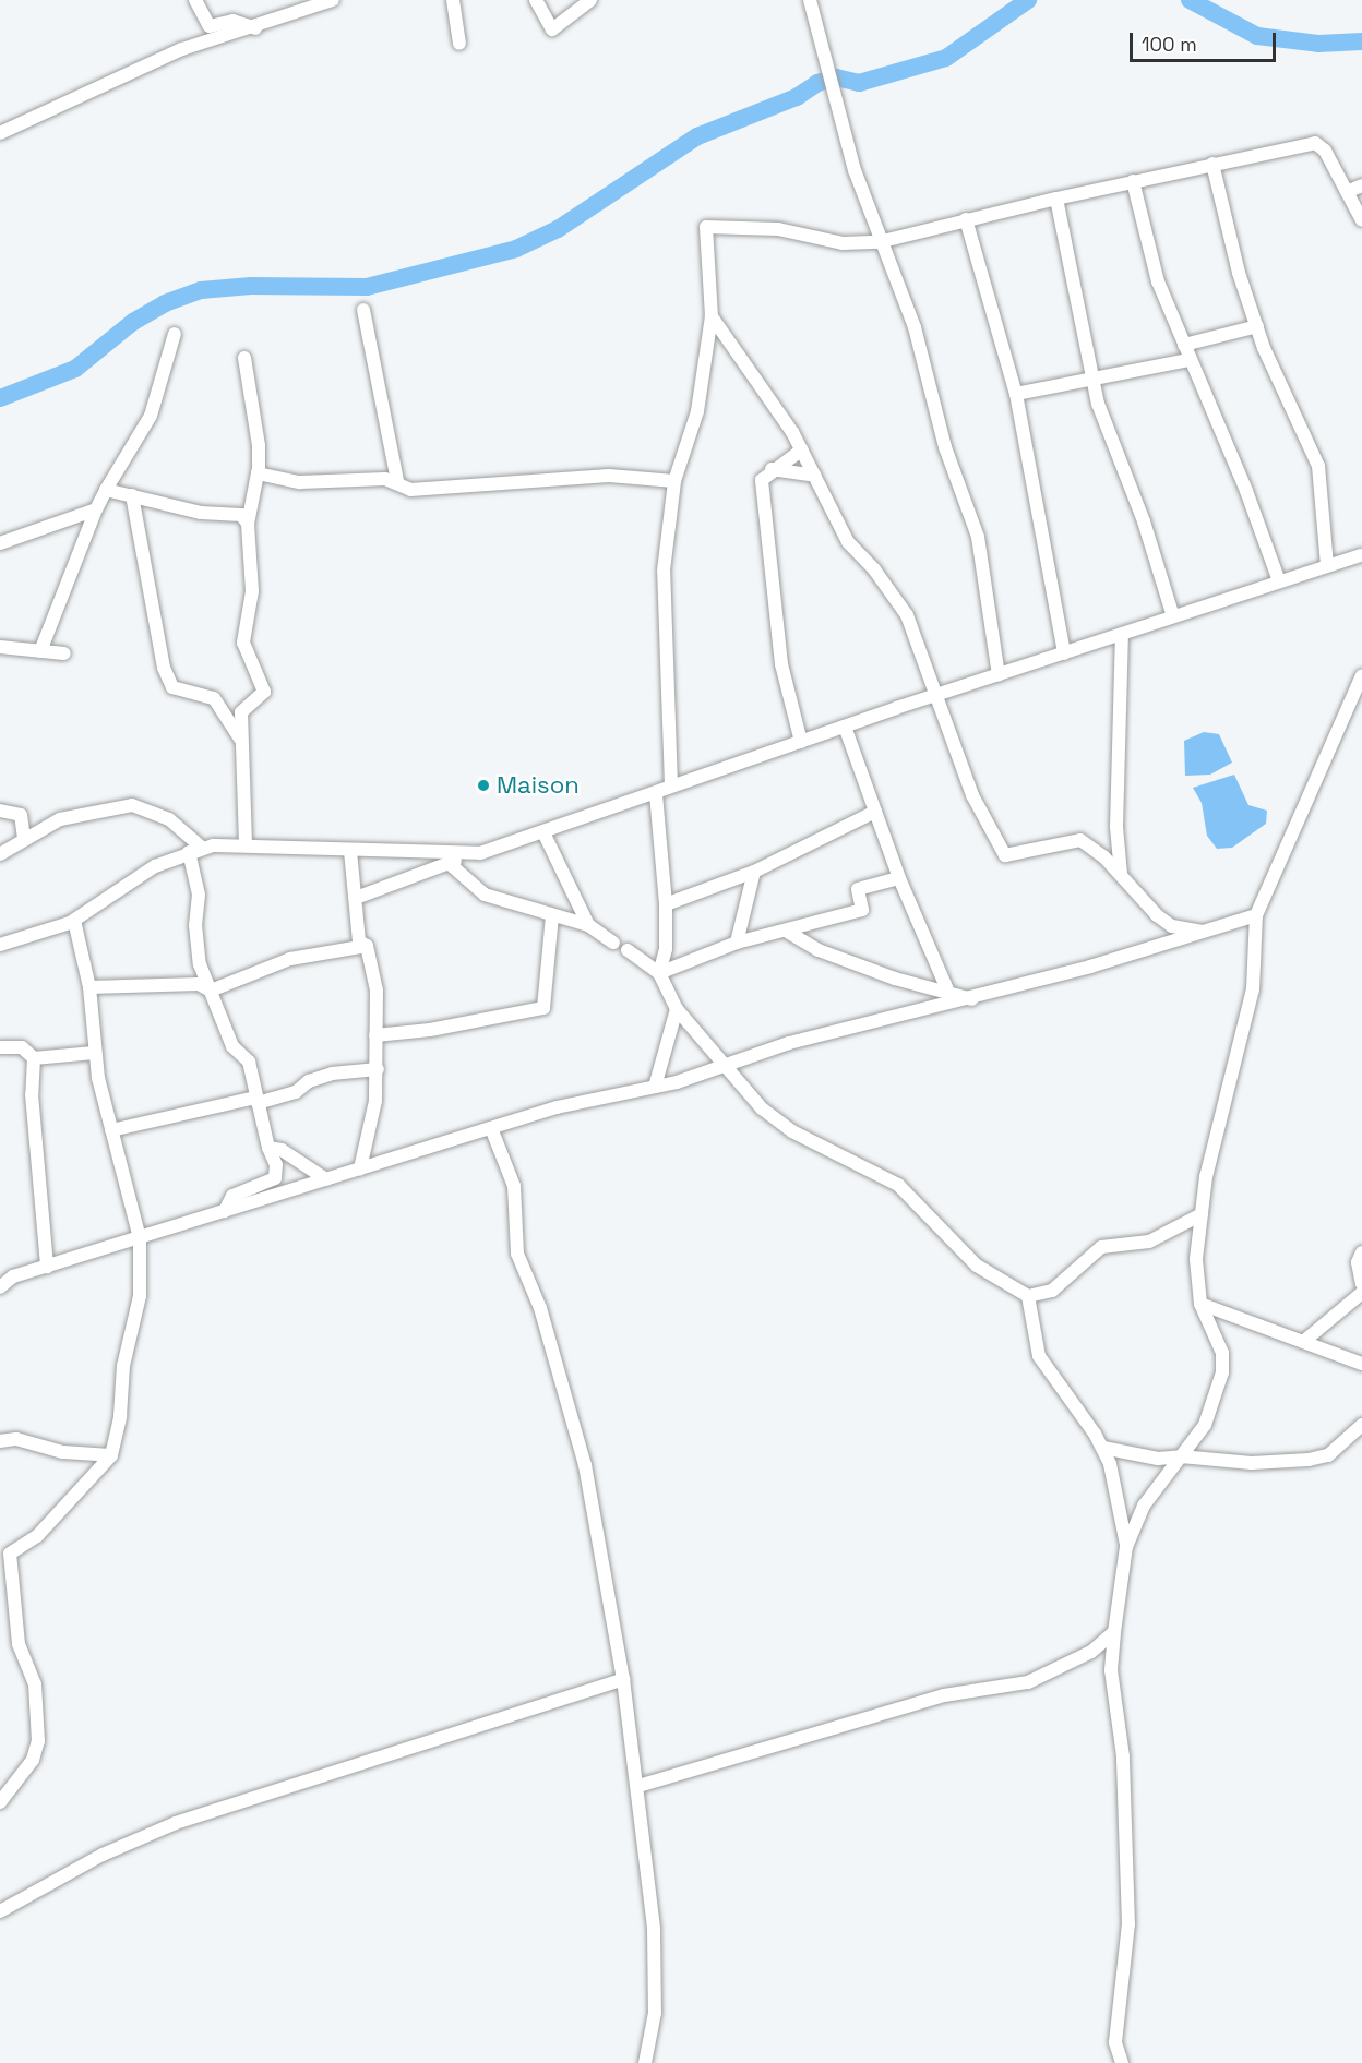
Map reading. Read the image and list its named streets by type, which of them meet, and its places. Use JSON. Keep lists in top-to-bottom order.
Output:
{
  "places": ["Maison"],
  "scale_bar": "100 m"
}
